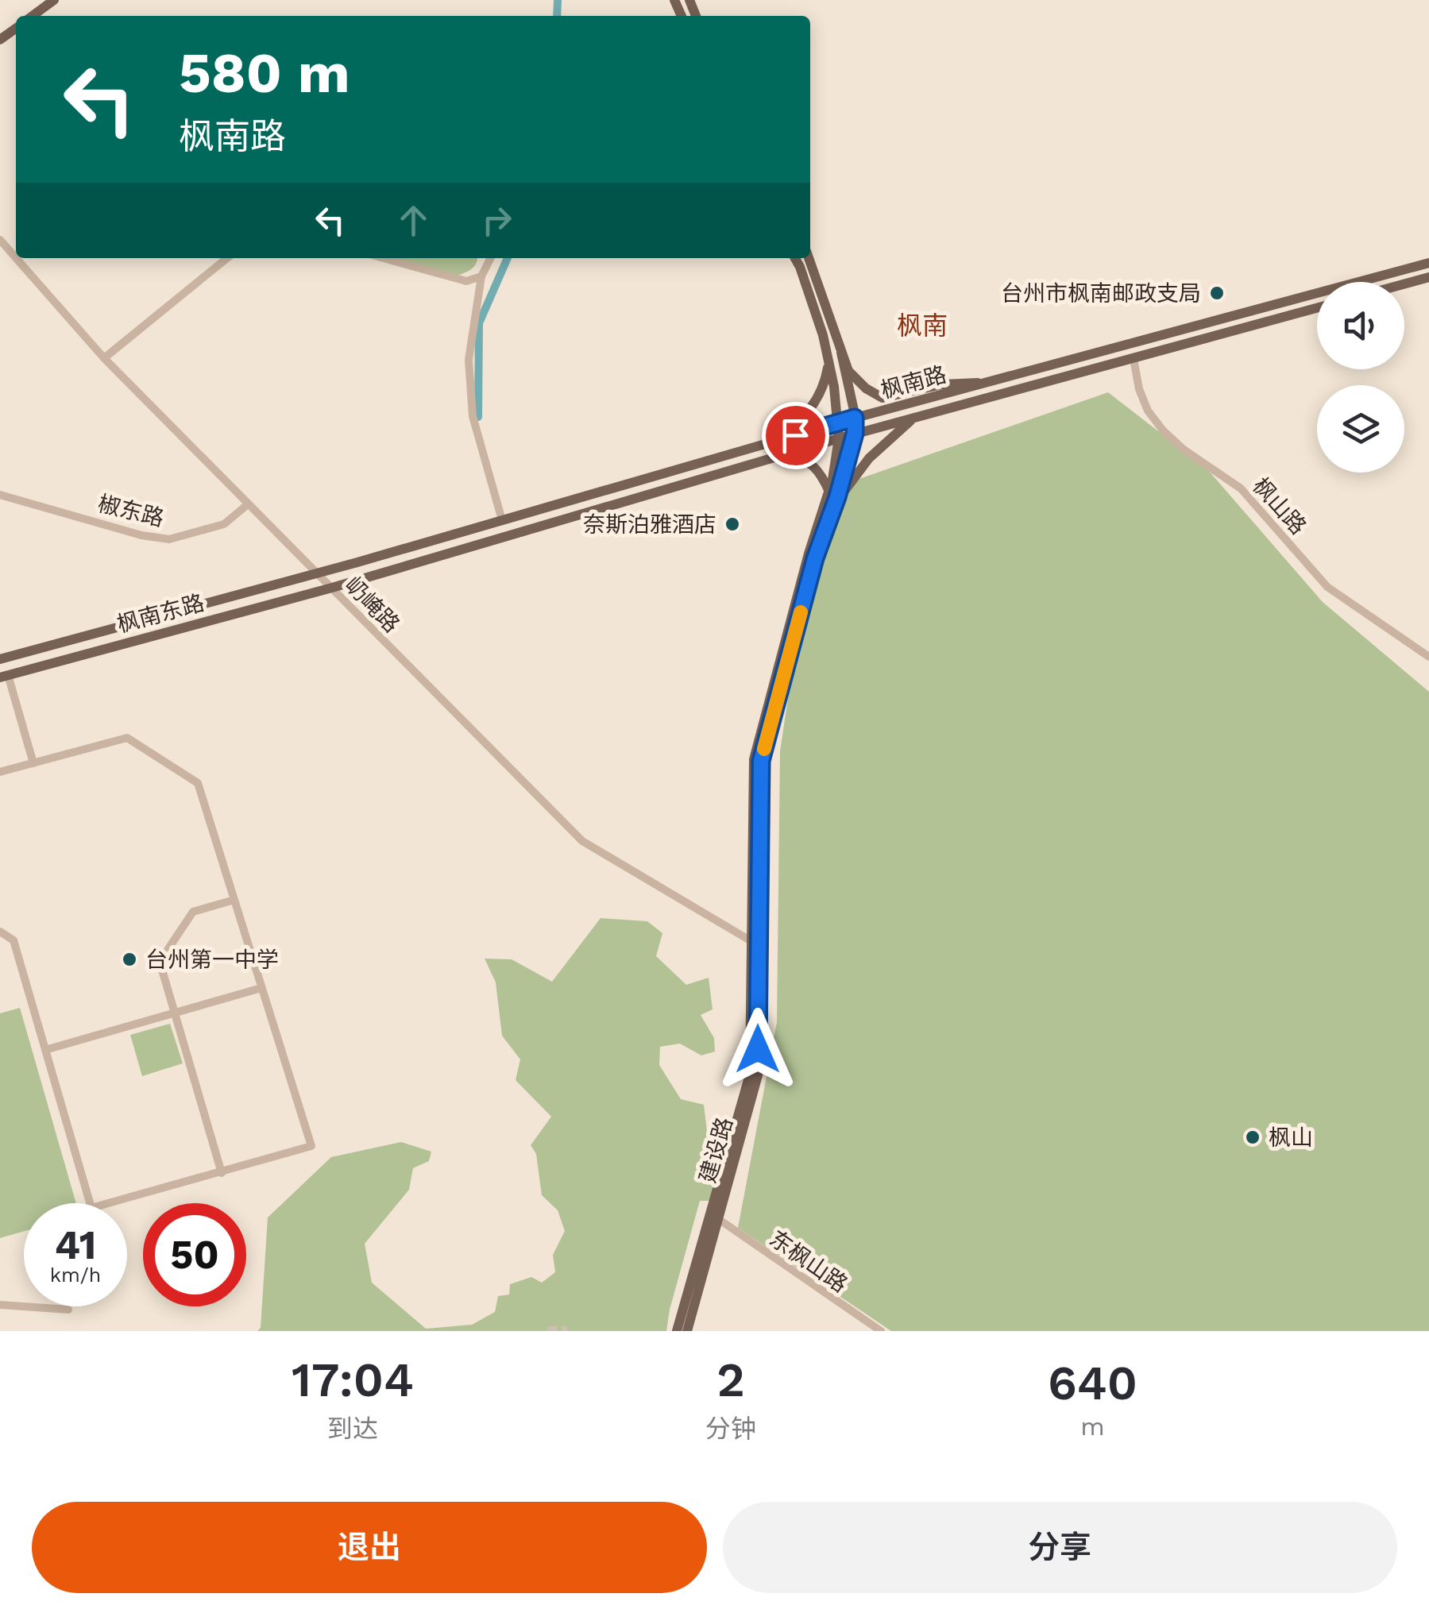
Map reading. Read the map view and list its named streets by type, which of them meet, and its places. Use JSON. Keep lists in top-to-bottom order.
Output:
{
  "streets": {
    "main road": ["枫南路", "枫南东路", "建设路"],
    "street": [
      "枫山路",
      "椒东路",
      "屷崦路",
      "东枫山路"
    ]
  },
  "crossings": [
    ["枫南路", "枫山路"],
    ["枫南路", "屷崦路"],
    ["枫南路", "枫南东路"],
    ["枫南路", "建设路"],
    ["椒东路", "屷崦路"],
    ["屷崦路", "枫南东路"],
    ["屷崦路", "建设路"],
    ["建设路", "东枫山路"]
  ],
  "districts": ["枫南"],
  "places": [
    "台州市枫南邮政支局",
    "奈斯泊雅酒店",
    "台州第一中学",
    "枫山"
  ],
  "page": {
    "turn": ["580 m", "枫南路"],
    "speed": "41 km/h",
    "limit": "50",
    "eta": [
      "17:04",
      "到达",
      "2",
      "分钟",
      "640",
      "m"
    ],
    "buttons": ["退出", "分享"]
  }
}
